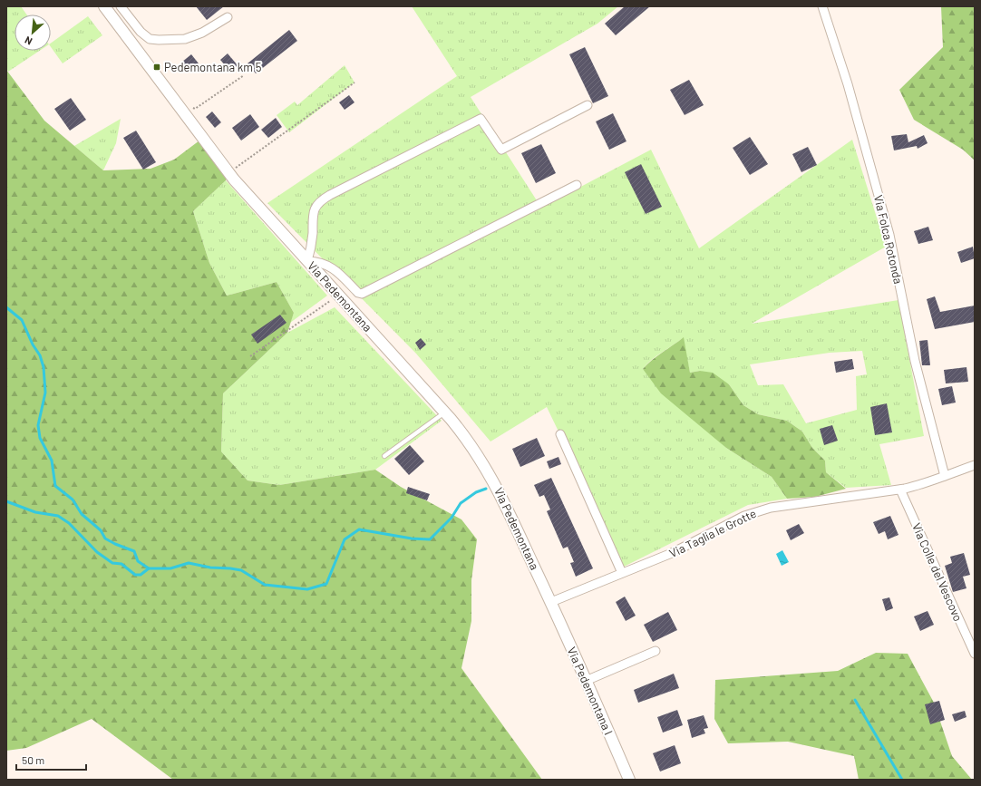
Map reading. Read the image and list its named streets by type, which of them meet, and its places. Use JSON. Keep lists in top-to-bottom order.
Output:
{
  "streets": {
    "street": [
      "Via Folca Rotonda",
      "Via Pedemontana",
      "Via Taglia le Grotte",
      "Via Colle del Vescovo",
      "Via Pedemontana I"
    ]
  },
  "crossings": [
    ["Via Folca Rotonda", "Via Taglia le Grotte"],
    ["Via Pedemontana", "Via Taglia le Grotte"],
    ["Via Pedemontana", "Via Pedemontana I"],
    ["Via Taglia le Grotte", "Via Colle del Vescovo"],
    ["Via Taglia le Grotte", "Via Pedemontana I"]
  ],
  "places": {
    "transit": ["Pedemontana km 5"]
  },
  "scale_bar": "50 m",
  "north": "bottom left"
}
